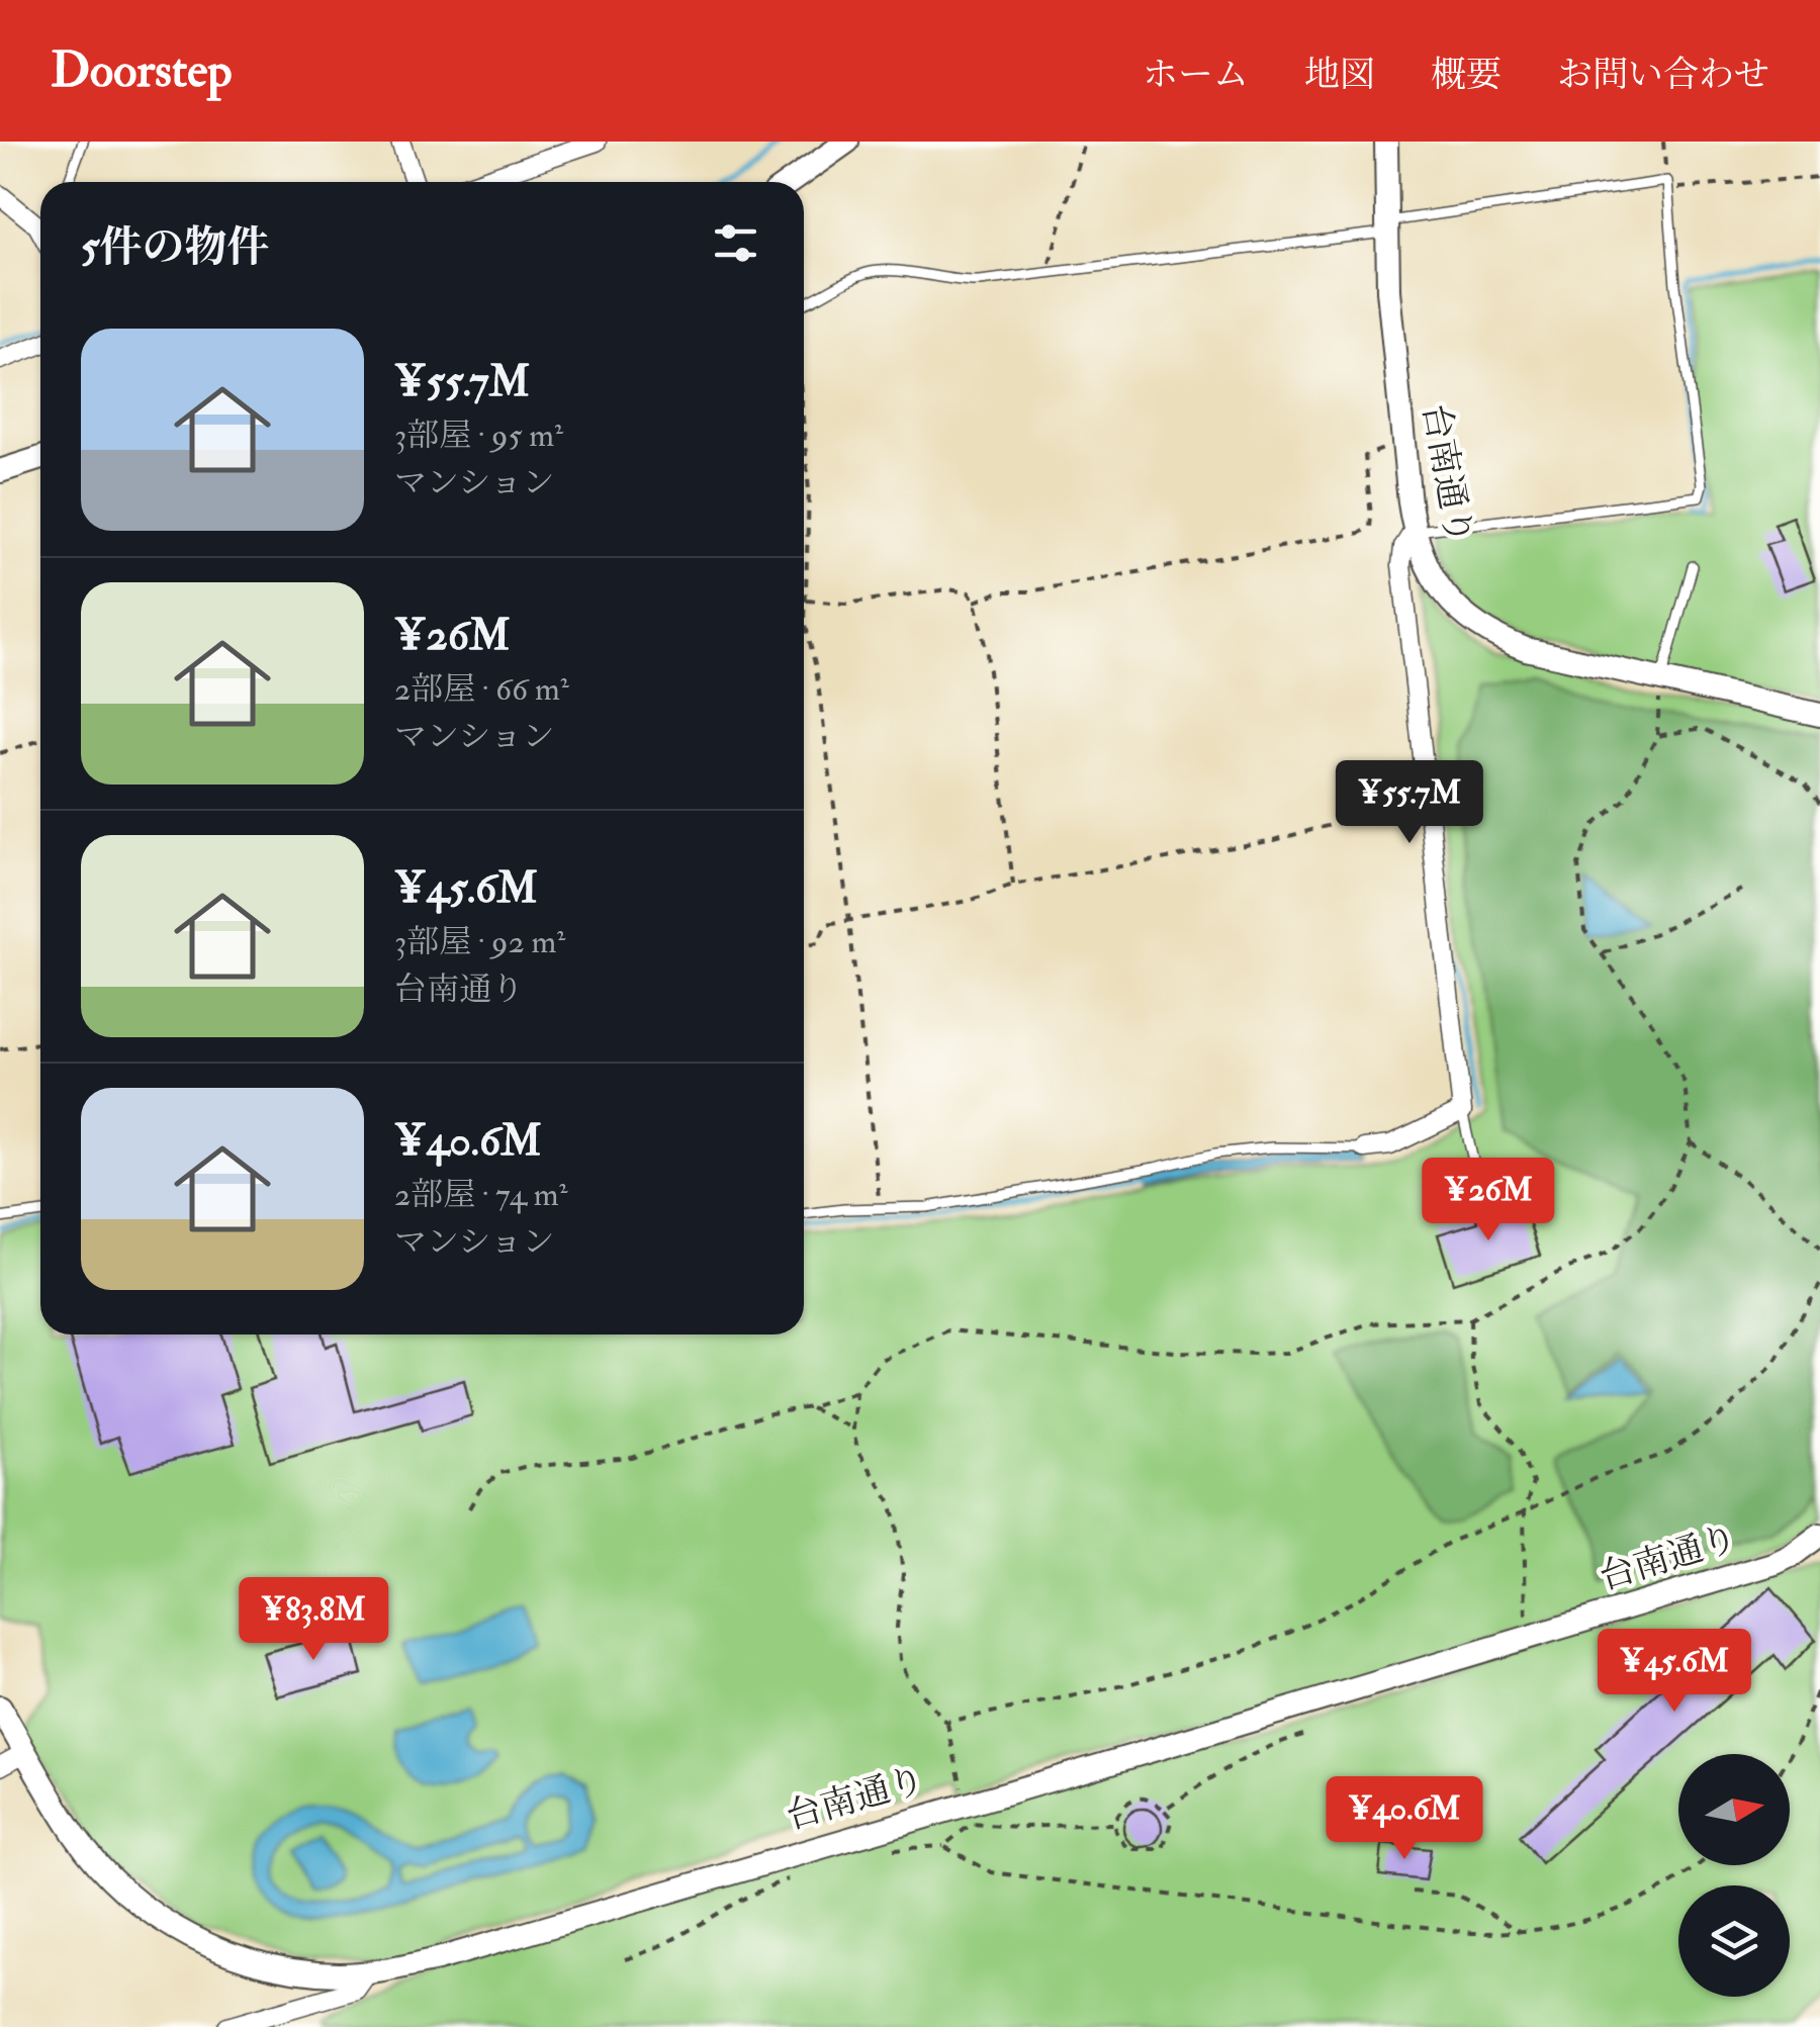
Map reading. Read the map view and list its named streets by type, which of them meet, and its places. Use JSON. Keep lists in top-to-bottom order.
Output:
{
  "streets": {
    "street": ["台南通り"]
  },
  "north": "right",
  "page": {
    "header": "Doorstep",
    "nav": [
      "ホーム",
      "地図",
      "概要",
      "お問い合わせ"
    ],
    "heading": "5件の物件",
    "list": [
      {
        "name": "¥55.7M",
        "note": "3部屋 · 95 m² · マンション"
      },
      {
        "name": "¥26M",
        "note": "2部屋 · 66 m² · マンション"
      },
      {
        "name": "¥45.6M",
        "note": "3部屋 · 92 m² · 台南通り"
      },
      {
        "name": "¥40.6M",
        "note": "2部屋 · 74 m² · マンション"
      }
    ],
    "price": [
      "¥55.7M",
      "¥26M",
      "¥83.8M",
      "¥45.6M",
      "¥40.6M"
    ]
  }
}
